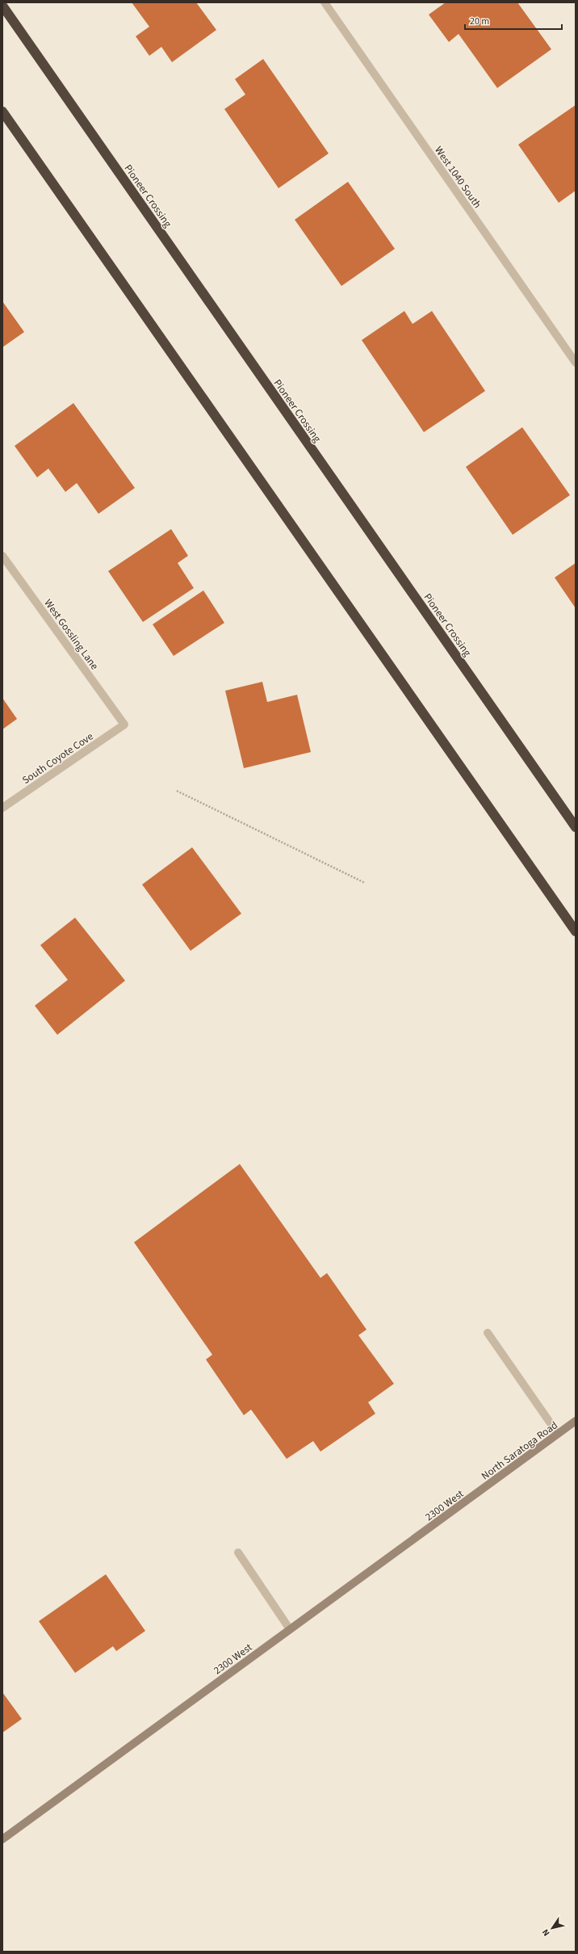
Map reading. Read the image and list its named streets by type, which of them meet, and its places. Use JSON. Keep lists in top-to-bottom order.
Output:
{
  "streets": {
    "highway": ["Pioneer Crossing"],
    "main road": ["North Saratoga Road", "2300 West"],
    "street": ["West 1040 South", "West Gossling Lane", "South Coyote Cove"]
  },
  "crossings": [
    ["West Gossling Lane", "South Coyote Cove"],
    ["North Saratoga Road", "2300 West"]
  ],
  "scale_bar": "20 m",
  "north": "bottom left"
}
